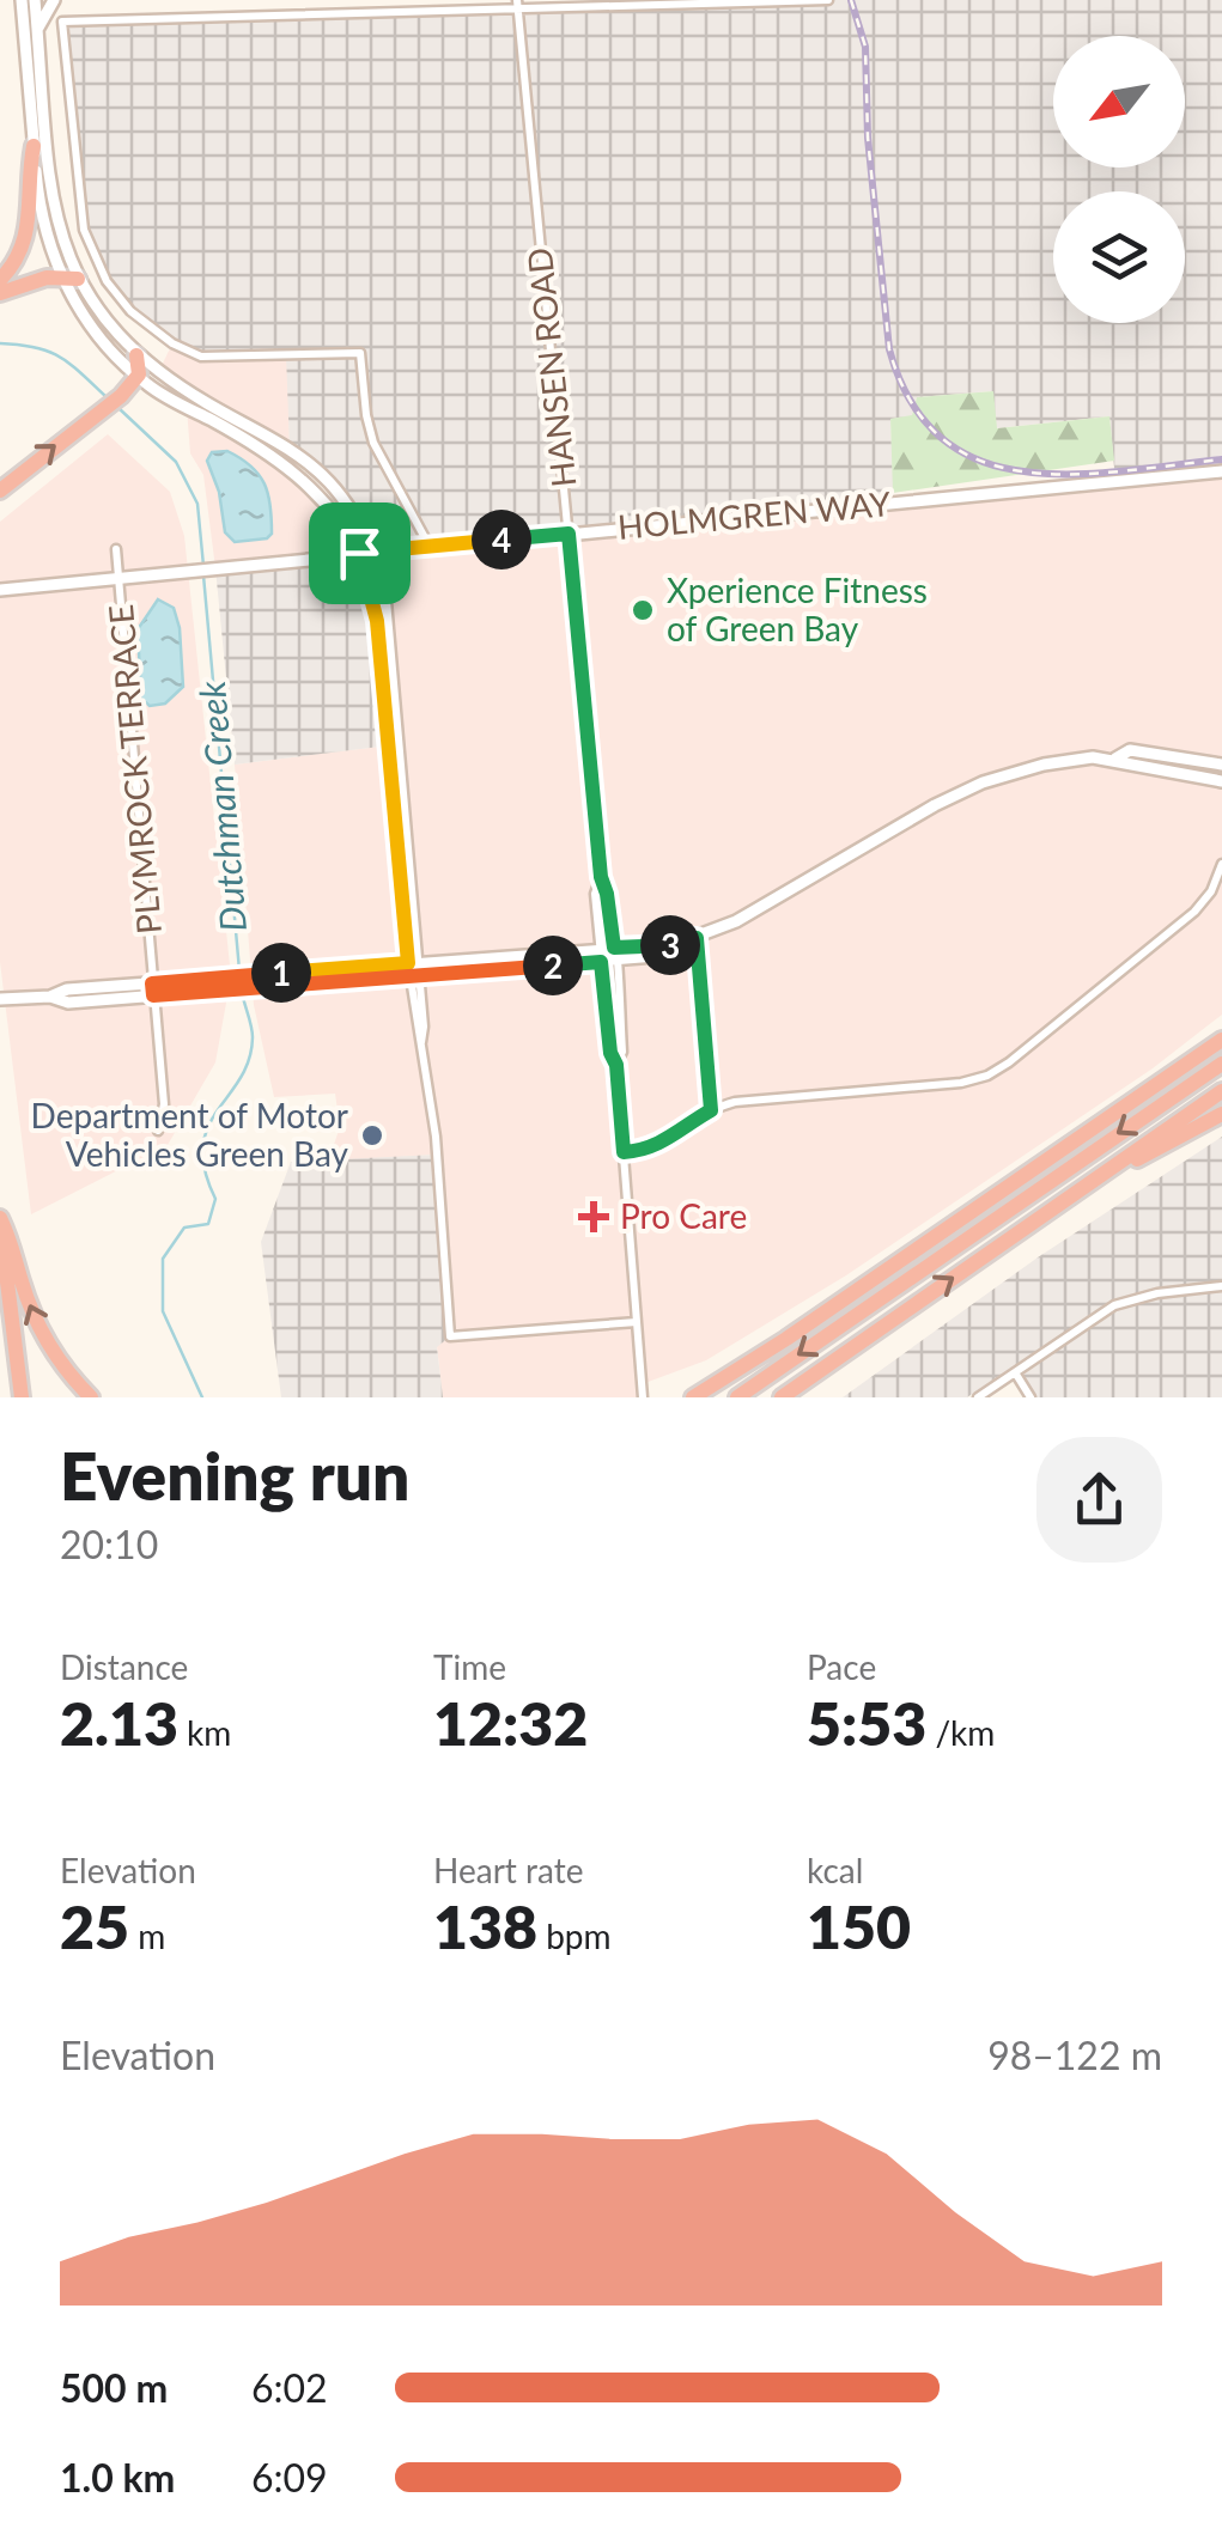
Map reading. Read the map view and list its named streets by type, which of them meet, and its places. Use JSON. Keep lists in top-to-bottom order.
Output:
{
  "streets": {
    "street": ["HANSEN ROAD", "HOLMGREN WAY", "PLYMROCK TERRACE"]
  },
  "crossings": [
    ["HANSEN ROAD", "HOLMGREN WAY"],
    ["HOLMGREN WAY", "PLYMROCK TERRACE"]
  ],
  "water": ["Dutchman Creek"],
  "places": {
    "other": ["Xperience Fitness of Green Bay", "Department of Motor Vehicles Green Bay"],
    "health": ["Pro Care"]
  },
  "north": "bottom left",
  "page": {
    "pins": [
      "4",
      "3",
      "2",
      "1"
    ],
    "heading": ["Evening run", "20:10"],
    "stats": [
      ["Distance", "2.13 km"],
      ["Time", "12:32"],
      ["Pace", "5:53 /km"],
      ["Elevation", "25 m"],
      ["Heart rate", "138 bpm"],
      ["kcal", "150"]
    ],
    "chart": ["Elevation", "98–122 m"],
    "list": [
      {
        "name": "500 m",
        "note": "6:02"
      },
      {
        "name": "1.0 km",
        "note": "6:09"
      }
    ]
  }
}
